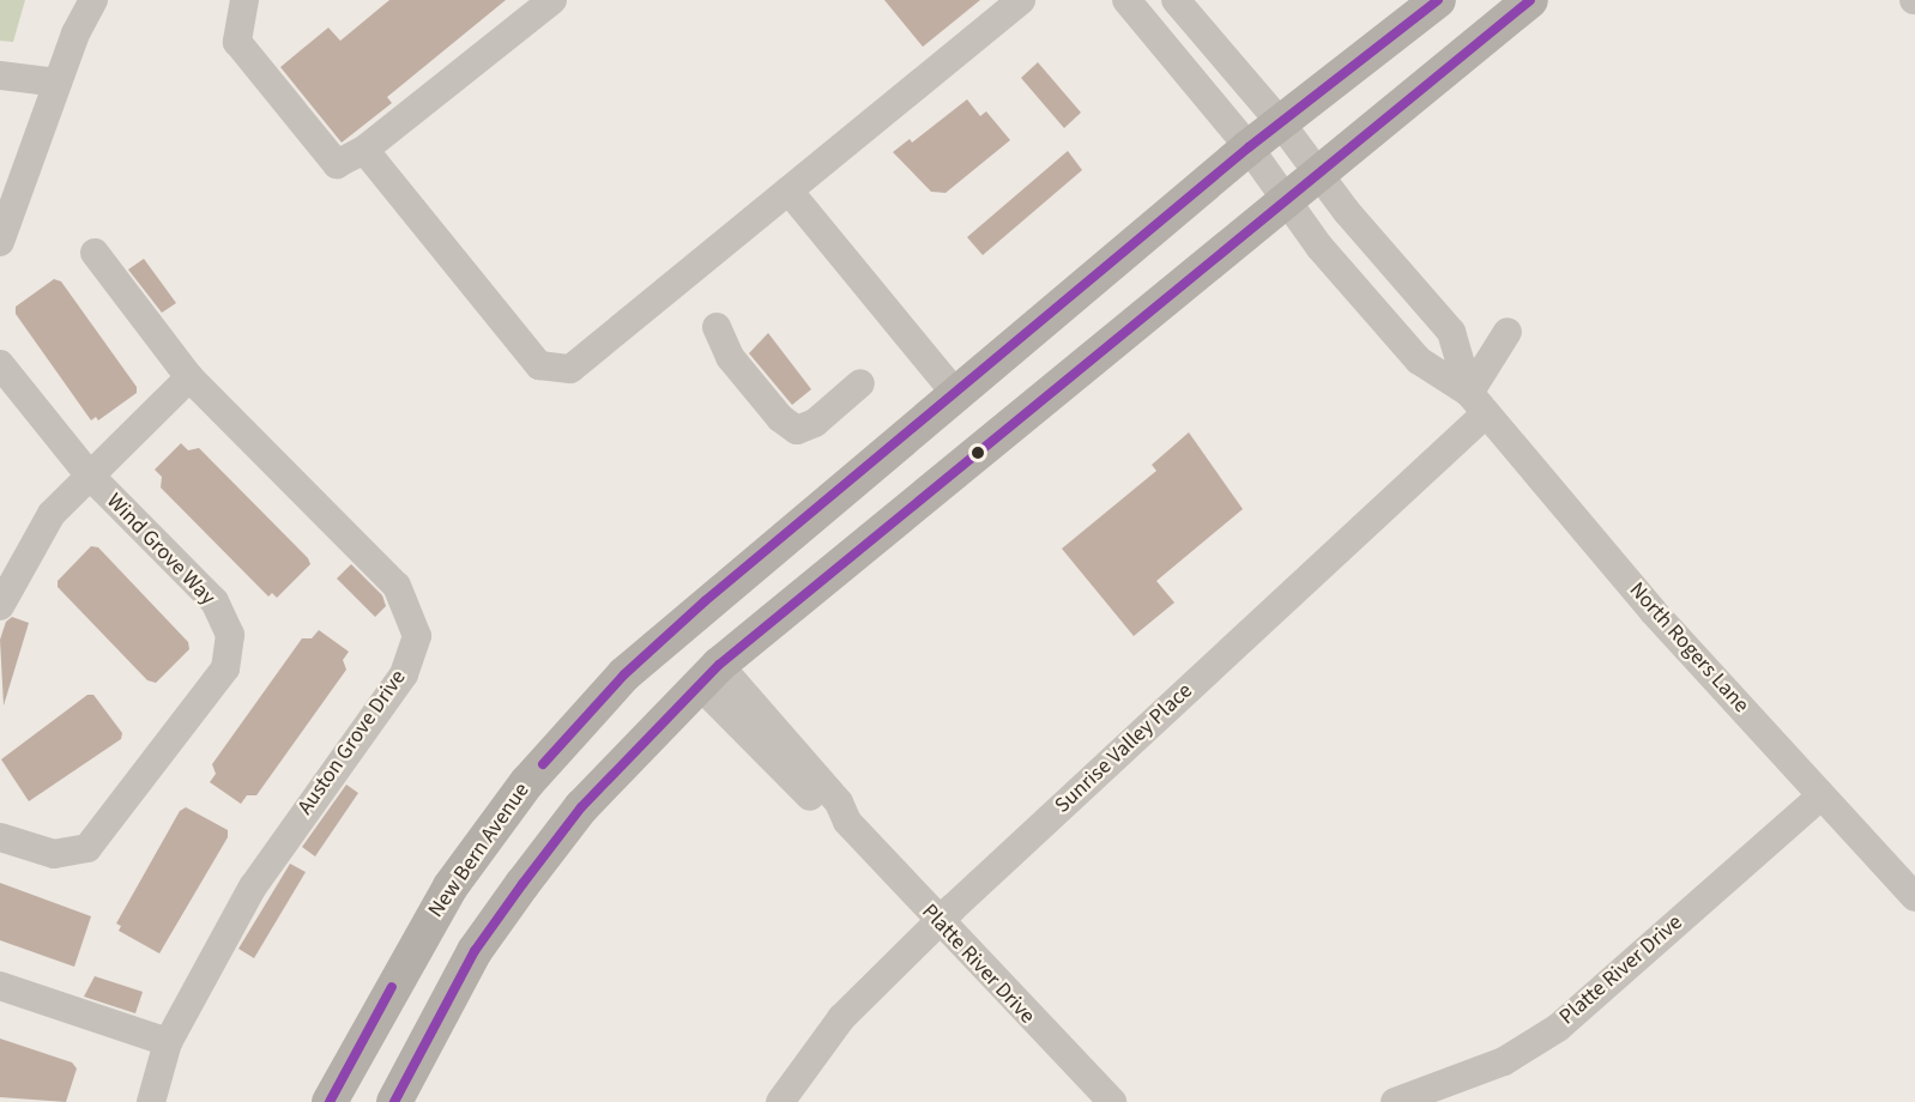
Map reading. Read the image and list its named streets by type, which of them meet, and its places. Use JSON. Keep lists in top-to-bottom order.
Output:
{
  "streets": {
    "main road": ["New Bern Avenue"],
    "street": [
      "Wind Grove Way",
      "North Rogers Lane",
      "Auston Grove Drive",
      "Sunrise Valley Place",
      "Platte River Drive"
    ]
  },
  "crossings": [
    ["North Rogers Lane", "Sunrise Valley Place"],
    ["North Rogers Lane", "New Bern Avenue"],
    ["North Rogers Lane", "Platte River Drive"],
    ["Sunrise Valley Place", "Platte River Drive"]
  ]
}
